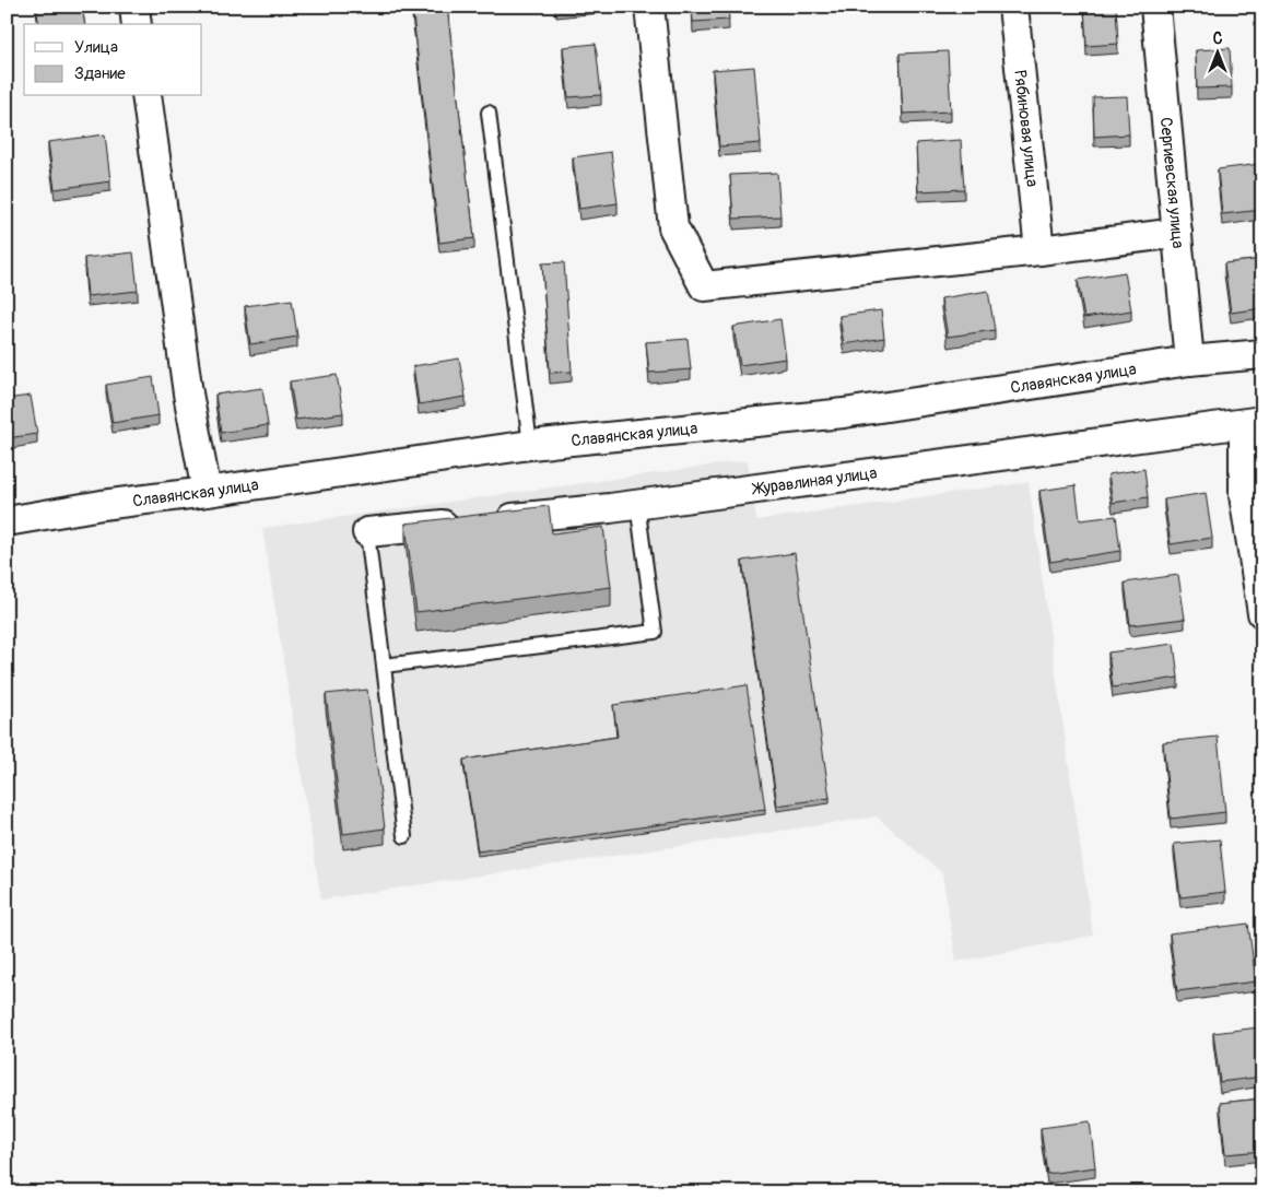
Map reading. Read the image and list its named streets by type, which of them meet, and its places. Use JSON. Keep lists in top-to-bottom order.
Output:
{
  "streets": {
    "street": [
      "Рябиновая улица",
      "Сергиевская улица",
      "Славянская улица",
      "Журавлиная улица"
    ]
  },
  "crossings": [
    ["Сергиевская улица", "Славянская улица"]
  ],
  "legend": ["Улица", "Здание"],
  "north": "top"
}
